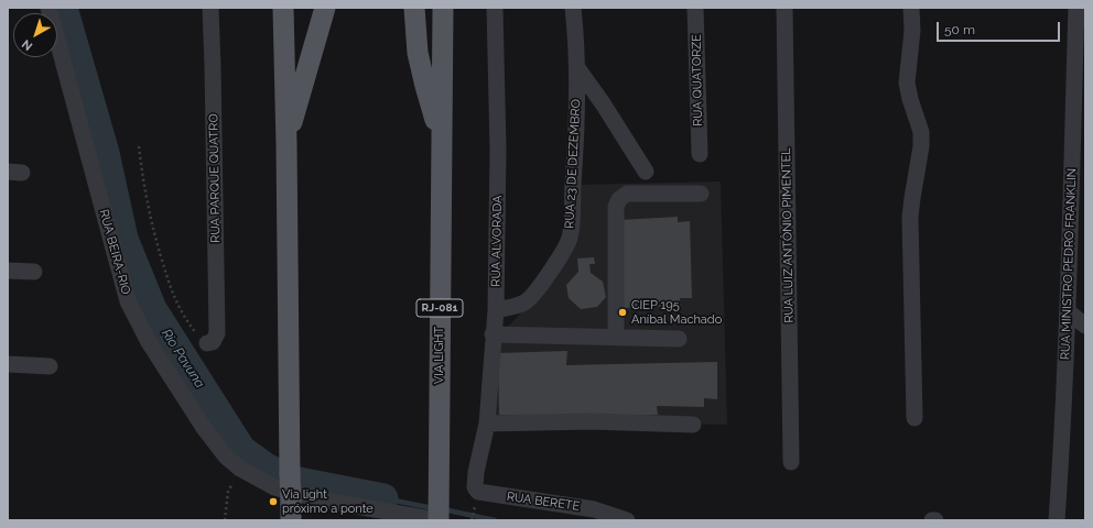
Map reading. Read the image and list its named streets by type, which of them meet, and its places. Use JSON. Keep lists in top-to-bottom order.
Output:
{
  "streets": {
    "main road": ["RJ-081", "VIA LIGHT"],
    "street": [
      "RUA QUATORZE",
      "RUA 23 DE DEZEMBRO",
      "RUA PARQUE QUATRO",
      "RUA LUIZ ANTÔNIO PIMENTEL",
      "RUA ALVORADA",
      "RUA BEIRA-RIO",
      "RUA MINISTRO PEDRO FRANKLIN",
      "RUA BERETE"
    ]
  },
  "crossings": [
    ["RUA 23 DE DEZEMBRO", "RUA ALVORADA"],
    ["RUA ALVORADA", "RUA BERETE"],
    ["RJ-081", "VIA LIGHT"]
  ],
  "water": ["Rio Pavuna"],
  "places": ["CIEP 195 Aníbal Machado", "Via light próximo a ponte"],
  "scale_bar": "50 m",
  "north": "bottom left"
}
